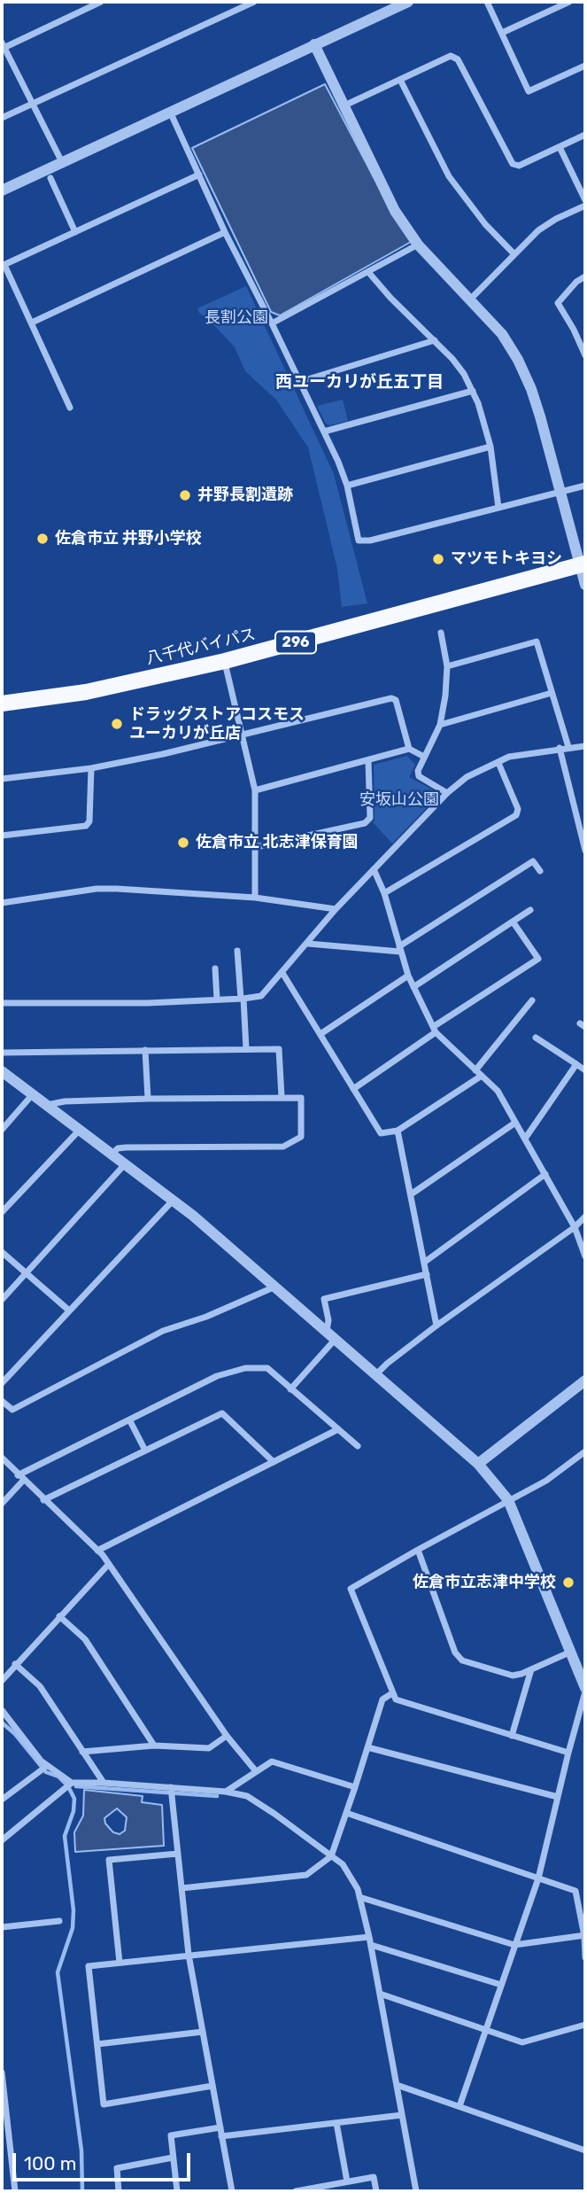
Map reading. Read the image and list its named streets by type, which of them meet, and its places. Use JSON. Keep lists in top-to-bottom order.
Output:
{
  "streets": {
    "highway": ["296", "八千代バイパス"]
  },
  "districts": ["西ユーカリが丘五丁目"],
  "parks": ["長割公園", "安坂山公園"],
  "places": [
    "井野長割遺跡",
    "佐倉市立 井野小学校",
    "マツモトキヨシ",
    "ドラッグストアコスモス ユーカリが丘店",
    "佐倉市立 北志津保育園",
    "佐倉市立志津中学校"
  ],
  "scale_bar": "100 m"
}
